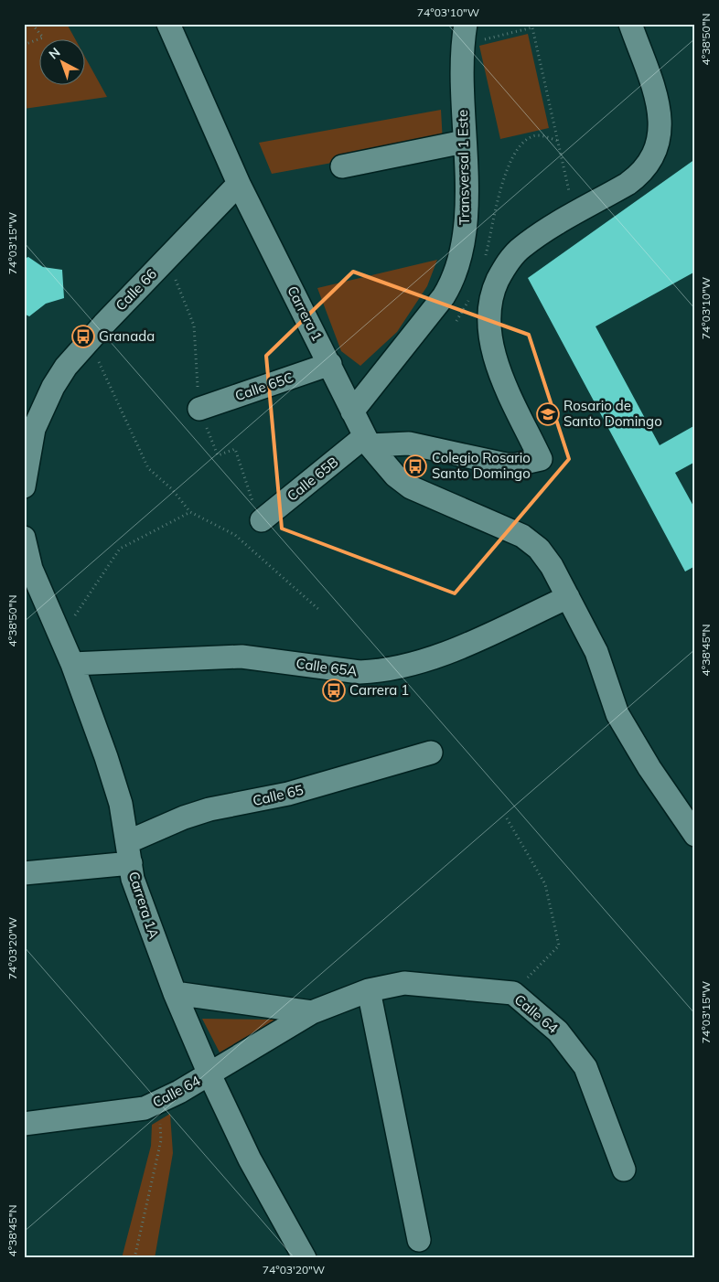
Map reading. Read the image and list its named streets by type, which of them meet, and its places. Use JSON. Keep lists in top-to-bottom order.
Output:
{
  "streets": {
    "street": [
      "Transversal 1 Este",
      "Calle 66",
      "Carrera 1",
      "Calle 65C",
      "Calle 65B",
      "Calle 65A",
      "Calle 65",
      "Carrera 1A",
      "Calle 64"
    ]
  },
  "crossings": [
    ["Transversal 1 Este", "Carrera 1"],
    ["Calle 66", "Carrera 1"],
    ["Carrera 1", "Calle 65C"],
    ["Carrera 1", "Calle 65B"],
    ["Carrera 1", "Calle 65A"],
    ["Calle 65A", "Carrera 1A"],
    ["Calle 65", "Carrera 1A"],
    ["Carrera 1A", "Calle 64"]
  ],
  "places": {
    "bus stop": ["Granada", "Colegio Rosario Santo Domingo", "Carrera 1"],
    "school or university": ["Rosario de Santo Domingo"]
  },
  "north": "top left",
  "coordinates": [
    "74°03'10\"W",
    "4°38'50\"N",
    "74°03'15\"W",
    "4°38'45\"N",
    "74°03'20\"W"
  ]
}
